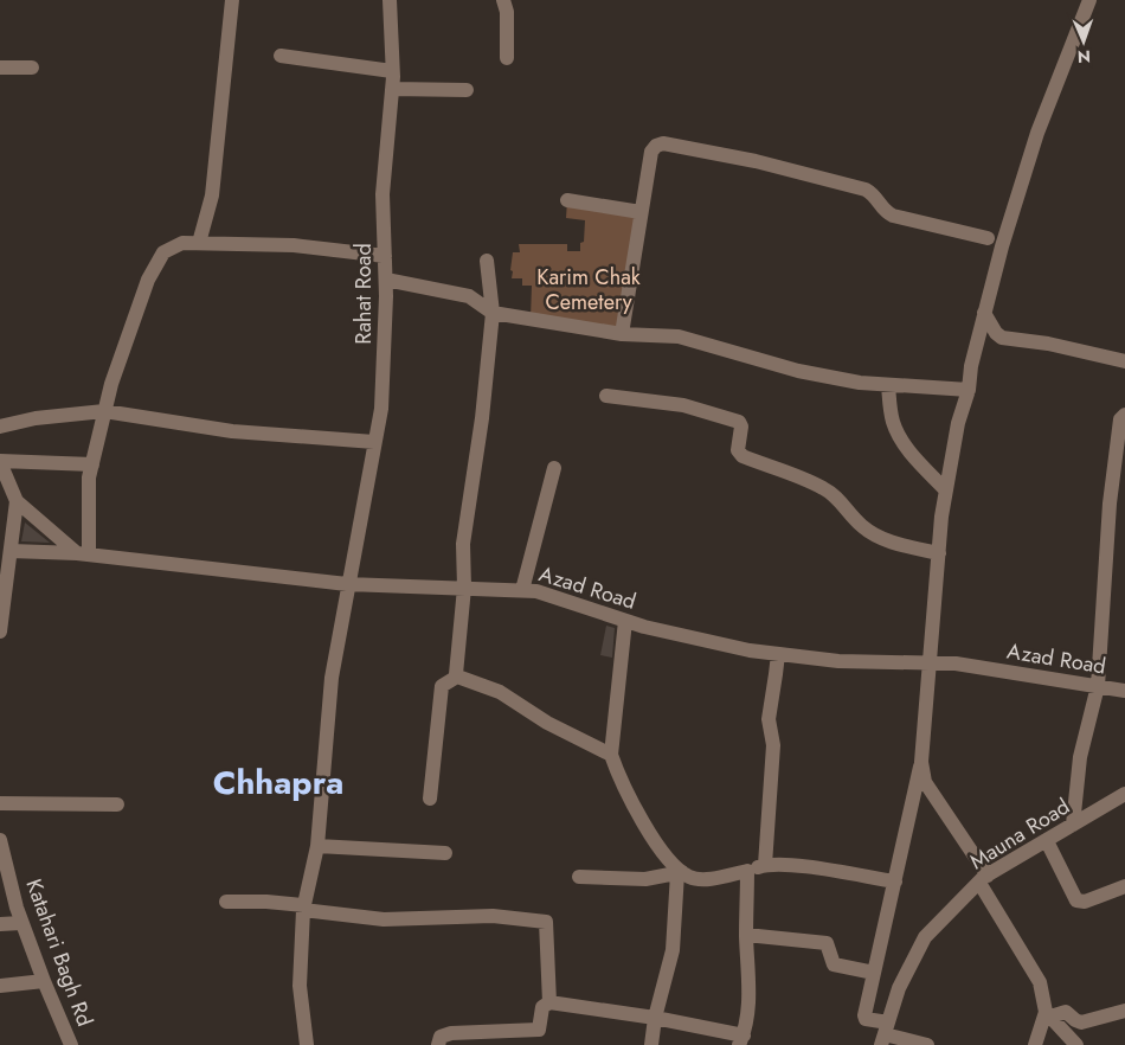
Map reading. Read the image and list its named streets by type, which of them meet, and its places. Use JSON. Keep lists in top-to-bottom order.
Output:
{
  "streets": {
    "street": [
      "Rahat Road",
      "Azad Road",
      "Mauna Road",
      "Katahari Bagh Rd"
    ]
  },
  "crossings": [
    ["Rahat Road", "Azad Road"]
  ],
  "districts": ["Chhapra"],
  "parks": ["Karim Chak Cemetery"],
  "north": "bottom"
}
